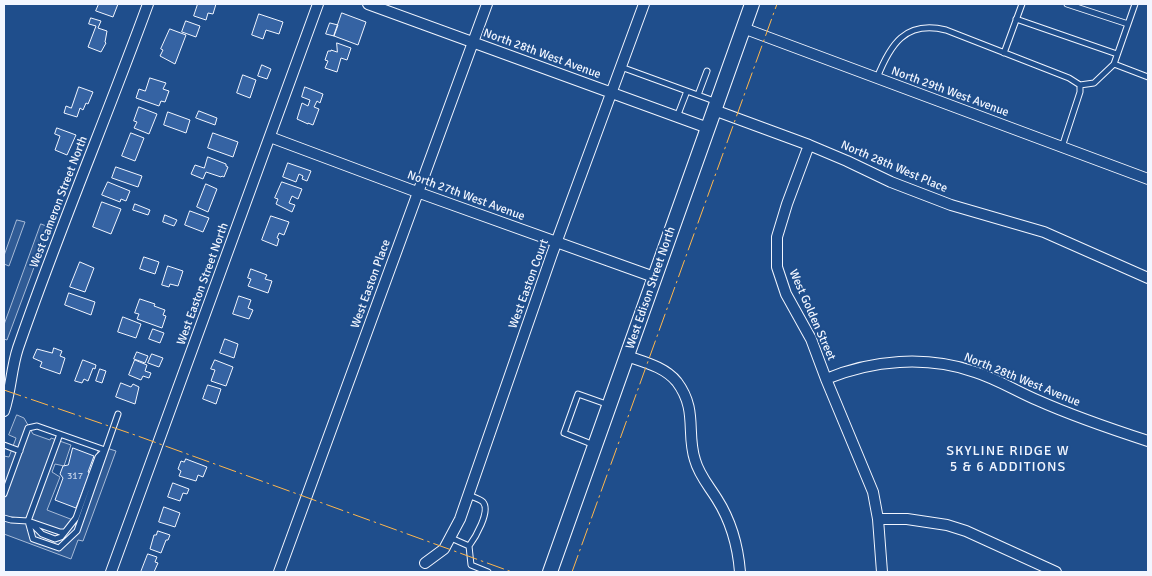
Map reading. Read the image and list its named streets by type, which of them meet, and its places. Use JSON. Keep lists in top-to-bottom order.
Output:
{
  "streets": {
    "main road": ["West Edison Street North"],
    "street": [
      "North 28th West Avenue",
      "North 29th West Avenue",
      "North 28th West Place",
      "North 27th West Avenue",
      "West Cameron Street North",
      "West Easton Street North",
      "West Easton Place",
      "West Easton Court",
      "West Golden Street"
    ]
  },
  "crossings": [
    ["North 28th West Avenue", "West Easton Place"],
    ["North 28th West Avenue", "West Easton Court"],
    ["North 28th West Avenue", "West Edison Street North"],
    ["North 28th West Avenue", "West Golden Street"],
    ["North 29th West Avenue", "West Edison Street North"],
    ["North 28th West Place", "West Edison Street North"],
    ["North 28th West Place", "West Golden Street"],
    ["North 27th West Avenue", "West Easton Street North"],
    ["North 27th West Avenue", "West Easton Place"],
    ["North 27th West Avenue", "West Easton Court"],
    ["North 27th West Avenue", "West Edison Street North"]
  ],
  "districts": ["SKYLINE RIDGE W 5 & 6 ADDITIONS"],
  "house_numbers": ["317"]
}
